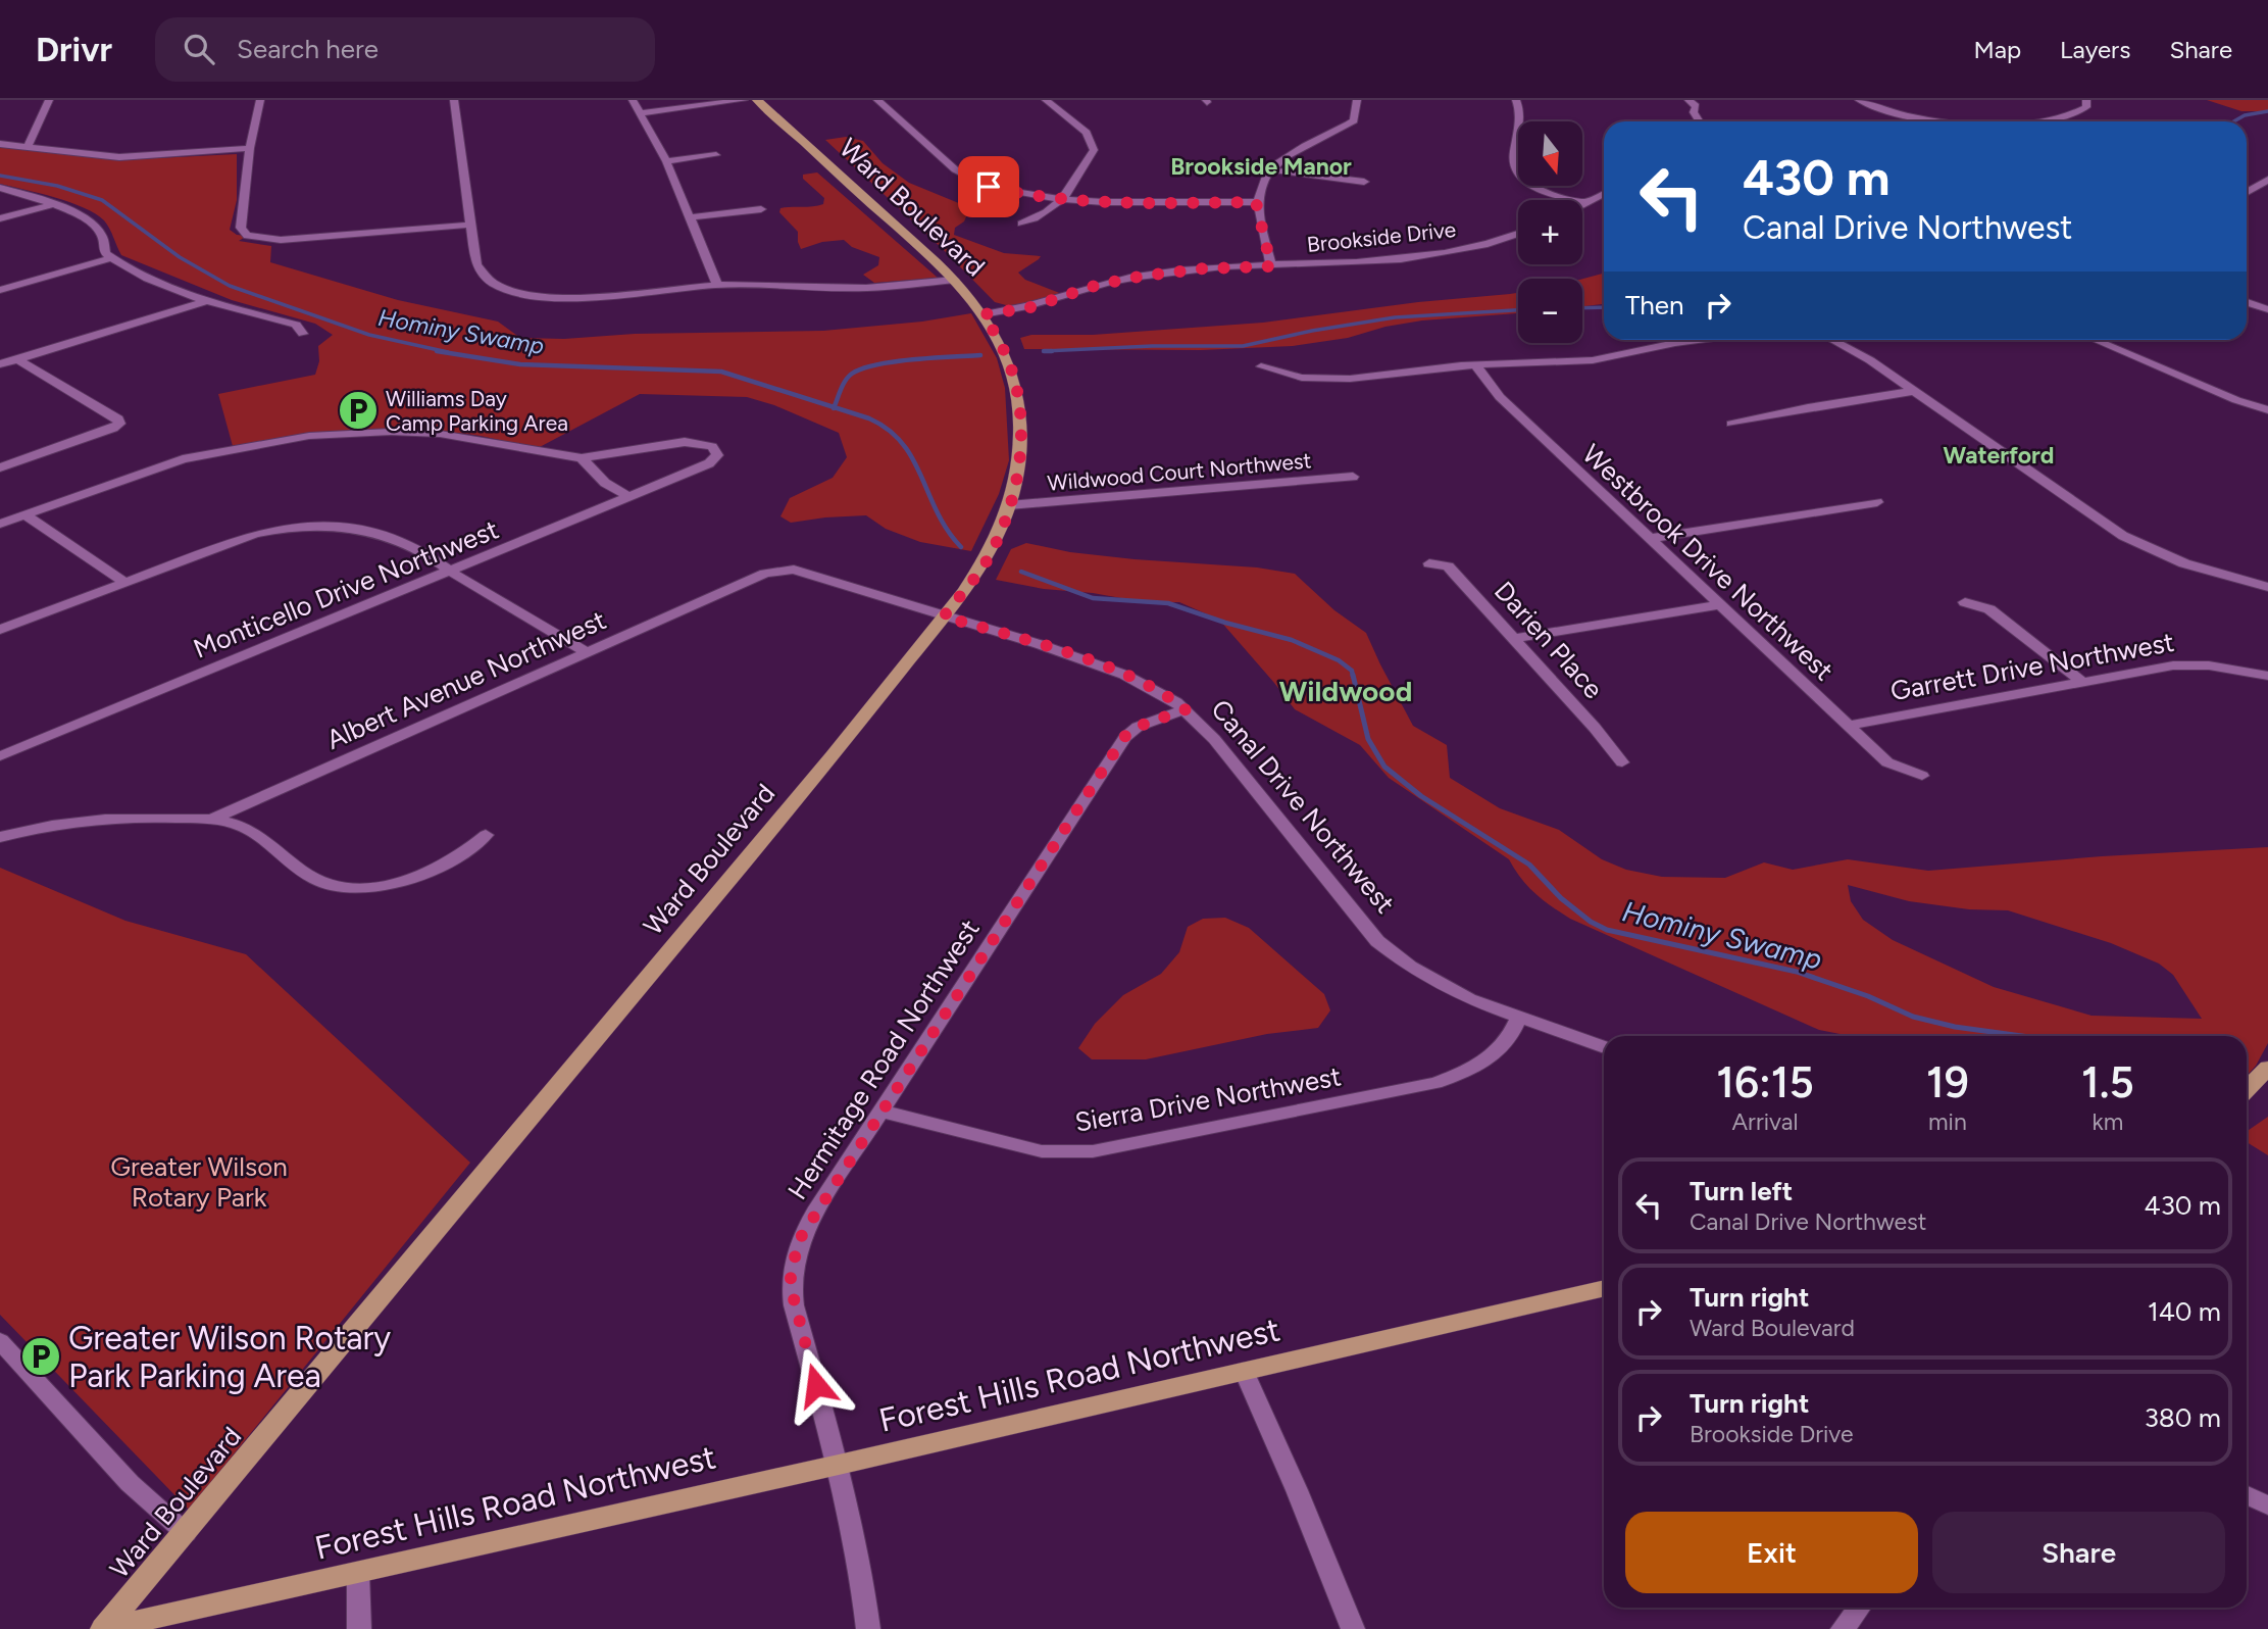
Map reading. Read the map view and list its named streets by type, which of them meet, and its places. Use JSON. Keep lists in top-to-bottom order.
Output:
{
  "streets": {
    "main road": ["Ward Boulevard", "Forest Hills Road Northwest"],
    "street": [
      "Brookside Drive",
      "Wildwood Court Northwest",
      "Westbrook Drive Northwest",
      "Monticello Drive Northwest",
      "Darien Place",
      "Garrett Drive Northwest",
      "Albert Avenue Northwest",
      "Canal Drive Northwest",
      "Hermitage Road Northwest",
      "Sierra Drive Northwest"
    ]
  },
  "crossings": [
    ["Ward Boulevard", "Brookside Drive"],
    ["Ward Boulevard", "Wildwood Court Northwest"],
    ["Ward Boulevard", "Albert Avenue Northwest"],
    ["Ward Boulevard", "Canal Drive Northwest"],
    ["Ward Boulevard", "Forest Hills Road Northwest"],
    ["Westbrook Drive Northwest", "Garrett Drive Northwest"],
    ["Albert Avenue Northwest", "Canal Drive Northwest"],
    ["Canal Drive Northwest", "Hermitage Road Northwest"],
    ["Canal Drive Northwest", "Sierra Drive Northwest"],
    ["Hermitage Road Northwest", "Sierra Drive Northwest"],
    ["Hermitage Road Northwest", "Forest Hills Road Northwest"]
  ],
  "districts": ["Brookside Manor", "Waterford", "Wildwood"],
  "water": ["Hominy Swamp"],
  "parks": ["Greater Wilson Rotary Park"],
  "places": {
    "parking": ["Williams Day Camp Parking Area", "Greater Wilson Rotary Park Parking Area"]
  },
  "north": "bottom",
  "page": {
    "header": "Drivr",
    "search": "Search here",
    "nav": ["Map", "Layers", "Share"],
    "map_buttons": ["+", "−"],
    "turn": ["430 m", "Canal Drive Northwest"],
    "then": "Then",
    "eta": [
      "16:15",
      "Arrival",
      "19",
      "min",
      "1.5",
      "km"
    ],
    "list": [
      {
        "name": "Turn left",
        "note": "Canal Drive Northwest",
        "value": "430 m"
      },
      {
        "name": "Turn right",
        "note": "Ward Boulevard",
        "value": "140 m"
      },
      {
        "name": "Turn right",
        "note": "Brookside Drive",
        "value": "380 m"
      }
    ],
    "buttons": ["Exit", "Share"]
  }
}
